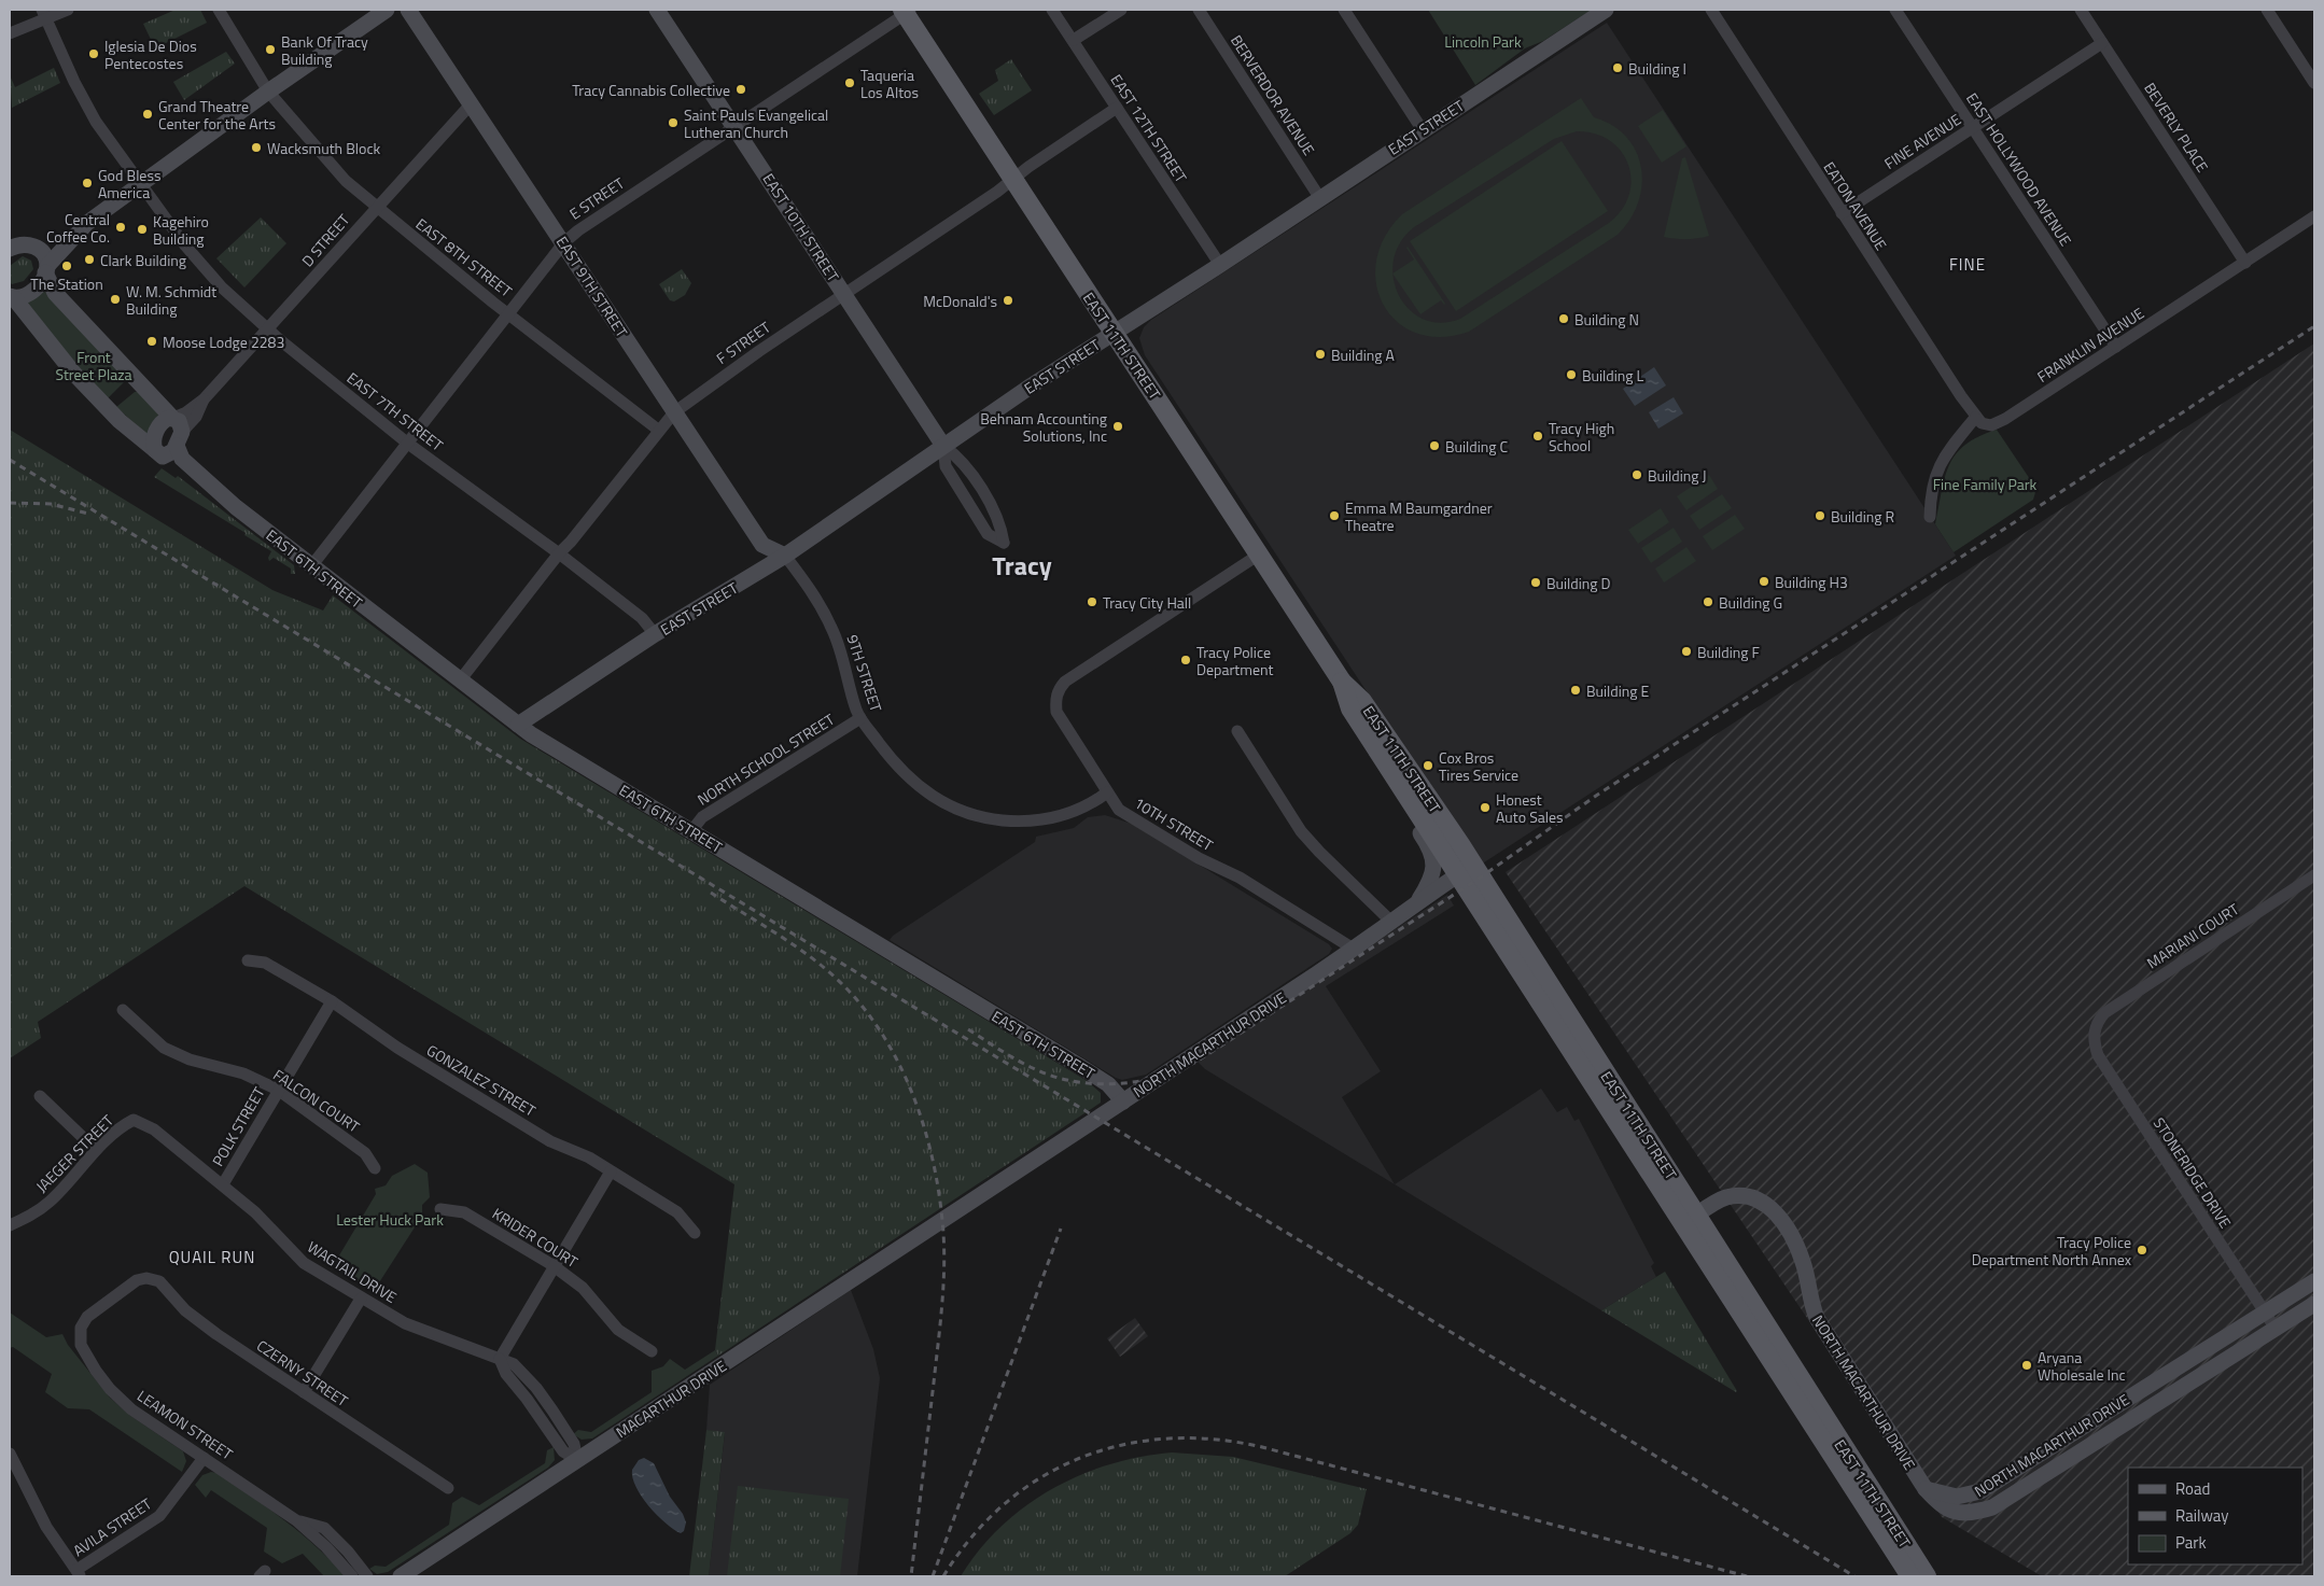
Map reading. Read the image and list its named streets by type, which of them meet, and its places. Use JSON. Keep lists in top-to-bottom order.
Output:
{
  "streets": {
    "main road": ["EAST 11TH STREET"],
    "street": [
      "BERVERDOR AVENUE",
      "EAST STREET",
      "BEVERLY PLACE",
      "EAST 12TH STREET",
      "FINE AVENUE",
      "EAST HOLLYWOOD AVENUE",
      "E STREET",
      "EATON AVENUE",
      "EAST 10TH STREET",
      "D STREET",
      "EAST 8TH STREET",
      "EAST 9TH STREET",
      "F STREET",
      "FRANKLIN AVENUE",
      "EAST 7TH STREET",
      "EAST 6TH STREET",
      "9TH STREET",
      "NORTH SCHOOL STREET",
      "10TH STREET",
      "MARIANI COURT",
      "NORTH MACARTHUR DRIVE",
      "GONZALEZ STREET",
      "FALCON COURT",
      "POLK STREET",
      "JAEGER STREET",
      "STONERIDGE DRIVE",
      "KRIDER COURT",
      "WAGTAIL DRIVE",
      "CZERNY STREET",
      "MACARTHUR DRIVE",
      "LEAMON STREET",
      "AVILA STREET"
    ]
  },
  "crossings": [
    ["BERVERDOR AVENUE", "EAST STREET"],
    ["EAST STREET", "EAST 12TH STREET"],
    ["EAST STREET", "EAST 10TH STREET"],
    ["EAST STREET", "EAST 9TH STREET"],
    ["EAST STREET", "EAST 11TH STREET"],
    ["EAST STREET", "EAST 7TH STREET"],
    ["EAST STREET", "EAST 6TH STREET"],
    ["EAST STREET", "9TH STREET"],
    ["BEVERLY PLACE", "FINE AVENUE"],
    ["BEVERLY PLACE", "FRANKLIN AVENUE"],
    ["EAST 12TH STREET", "F STREET"],
    ["FINE AVENUE", "EAST HOLLYWOOD AVENUE"],
    ["FINE AVENUE", "EATON AVENUE"],
    ["EAST HOLLYWOOD AVENUE", "FRANKLIN AVENUE"],
    ["E STREET", "EAST 10TH STREET"],
    ["E STREET", "EAST 8TH STREET"],
    ["E STREET", "EAST 9TH STREET"],
    ["E STREET", "EAST 11TH STREET"],
    ["E STREET", "EAST 7TH STREET"],
    ["E STREET", "EAST 6TH STREET"],
    ["EATON AVENUE", "FRANKLIN AVENUE"],
    ["EAST 10TH STREET", "F STREET"],
    ["D STREET", "EAST 8TH STREET"],
    ["D STREET", "EAST 9TH STREET"],
    ["D STREET", "EAST 7TH STREET"],
    ["D STREET", "EAST 6TH STREET"],
    ["EAST 8TH STREET", "F STREET"],
    ["EAST 9TH STREET", "F STREET"],
    ["EAST 9TH STREET", "9TH STREET"],
    ["F STREET", "EAST 11TH STREET"],
    ["F STREET", "EAST 7TH STREET"],
    ["F STREET", "EAST 6TH STREET"],
    ["EAST 11TH STREET", "10TH STREET"],
    ["EAST 11TH STREET", "NORTH MACARTHUR DRIVE"],
    ["EAST 6TH STREET", "NORTH SCHOOL STREET"],
    ["EAST 6TH STREET", "NORTH MACARTHUR DRIVE"],
    ["9TH STREET", "NORTH SCHOOL STREET"],
    ["9TH STREET", "10TH STREET"],
    ["10TH STREET", "NORTH MACARTHUR DRIVE"],
    ["MARIANI COURT", "STONERIDGE DRIVE"],
    ["NORTH MACARTHUR DRIVE", "STONERIDGE DRIVE"],
    ["NORTH MACARTHUR DRIVE", "MACARTHUR DRIVE"],
    ["GONZALEZ STREET", "POLK STREET"],
    ["FALCON COURT", "POLK STREET"],
    ["POLK STREET", "WAGTAIL DRIVE"],
    ["JAEGER STREET", "WAGTAIL DRIVE"],
    ["CZERNY STREET", "LEAMON STREET"],
    ["LEAMON STREET", "AVILA STREET"]
  ],
  "districts": ["FINE", "Tracy", "QUAIL RUN"],
  "parks": [
    "Lincoln Park",
    "Front Street Plaza",
    "Fine Family Park",
    "Lester Huck Park"
  ],
  "places": [
    "Bank Of Tracy Building",
    "Iglesia De Dios Pentecostes",
    "Building I",
    "Taqueria Los Altos",
    "Tracy Cannabis Collective",
    "Grand Theatre Center for the Arts",
    "Saint Pauls Evangelical Lutheran Church",
    "Wacksmuth Block",
    "God Bless America",
    "Central Coffee Co.",
    "Kagehiro Building",
    "Clark Building",
    "The Station",
    "W. M. Schmidt Building",
    "McDonald's",
    "Building N",
    "Moose Lodge 2283",
    "Building A",
    "Building L",
    "Behnam Accounting Solutions, Inc",
    "Tracy High School",
    "Building C",
    "Building J",
    "Emma M Baumgardner Theatre",
    "Building R",
    "Building H3",
    "Building D",
    "Tracy City Hall",
    "Building G",
    "Building F",
    "Tracy Police Department",
    "Building E",
    "Cox Bros Tires Service",
    "Honest Auto Sales",
    "Tracy Police Department North Annex",
    "Aryana Wholesale Inc"
  ],
  "legend": ["Road", "Railway", "Park"]
}
